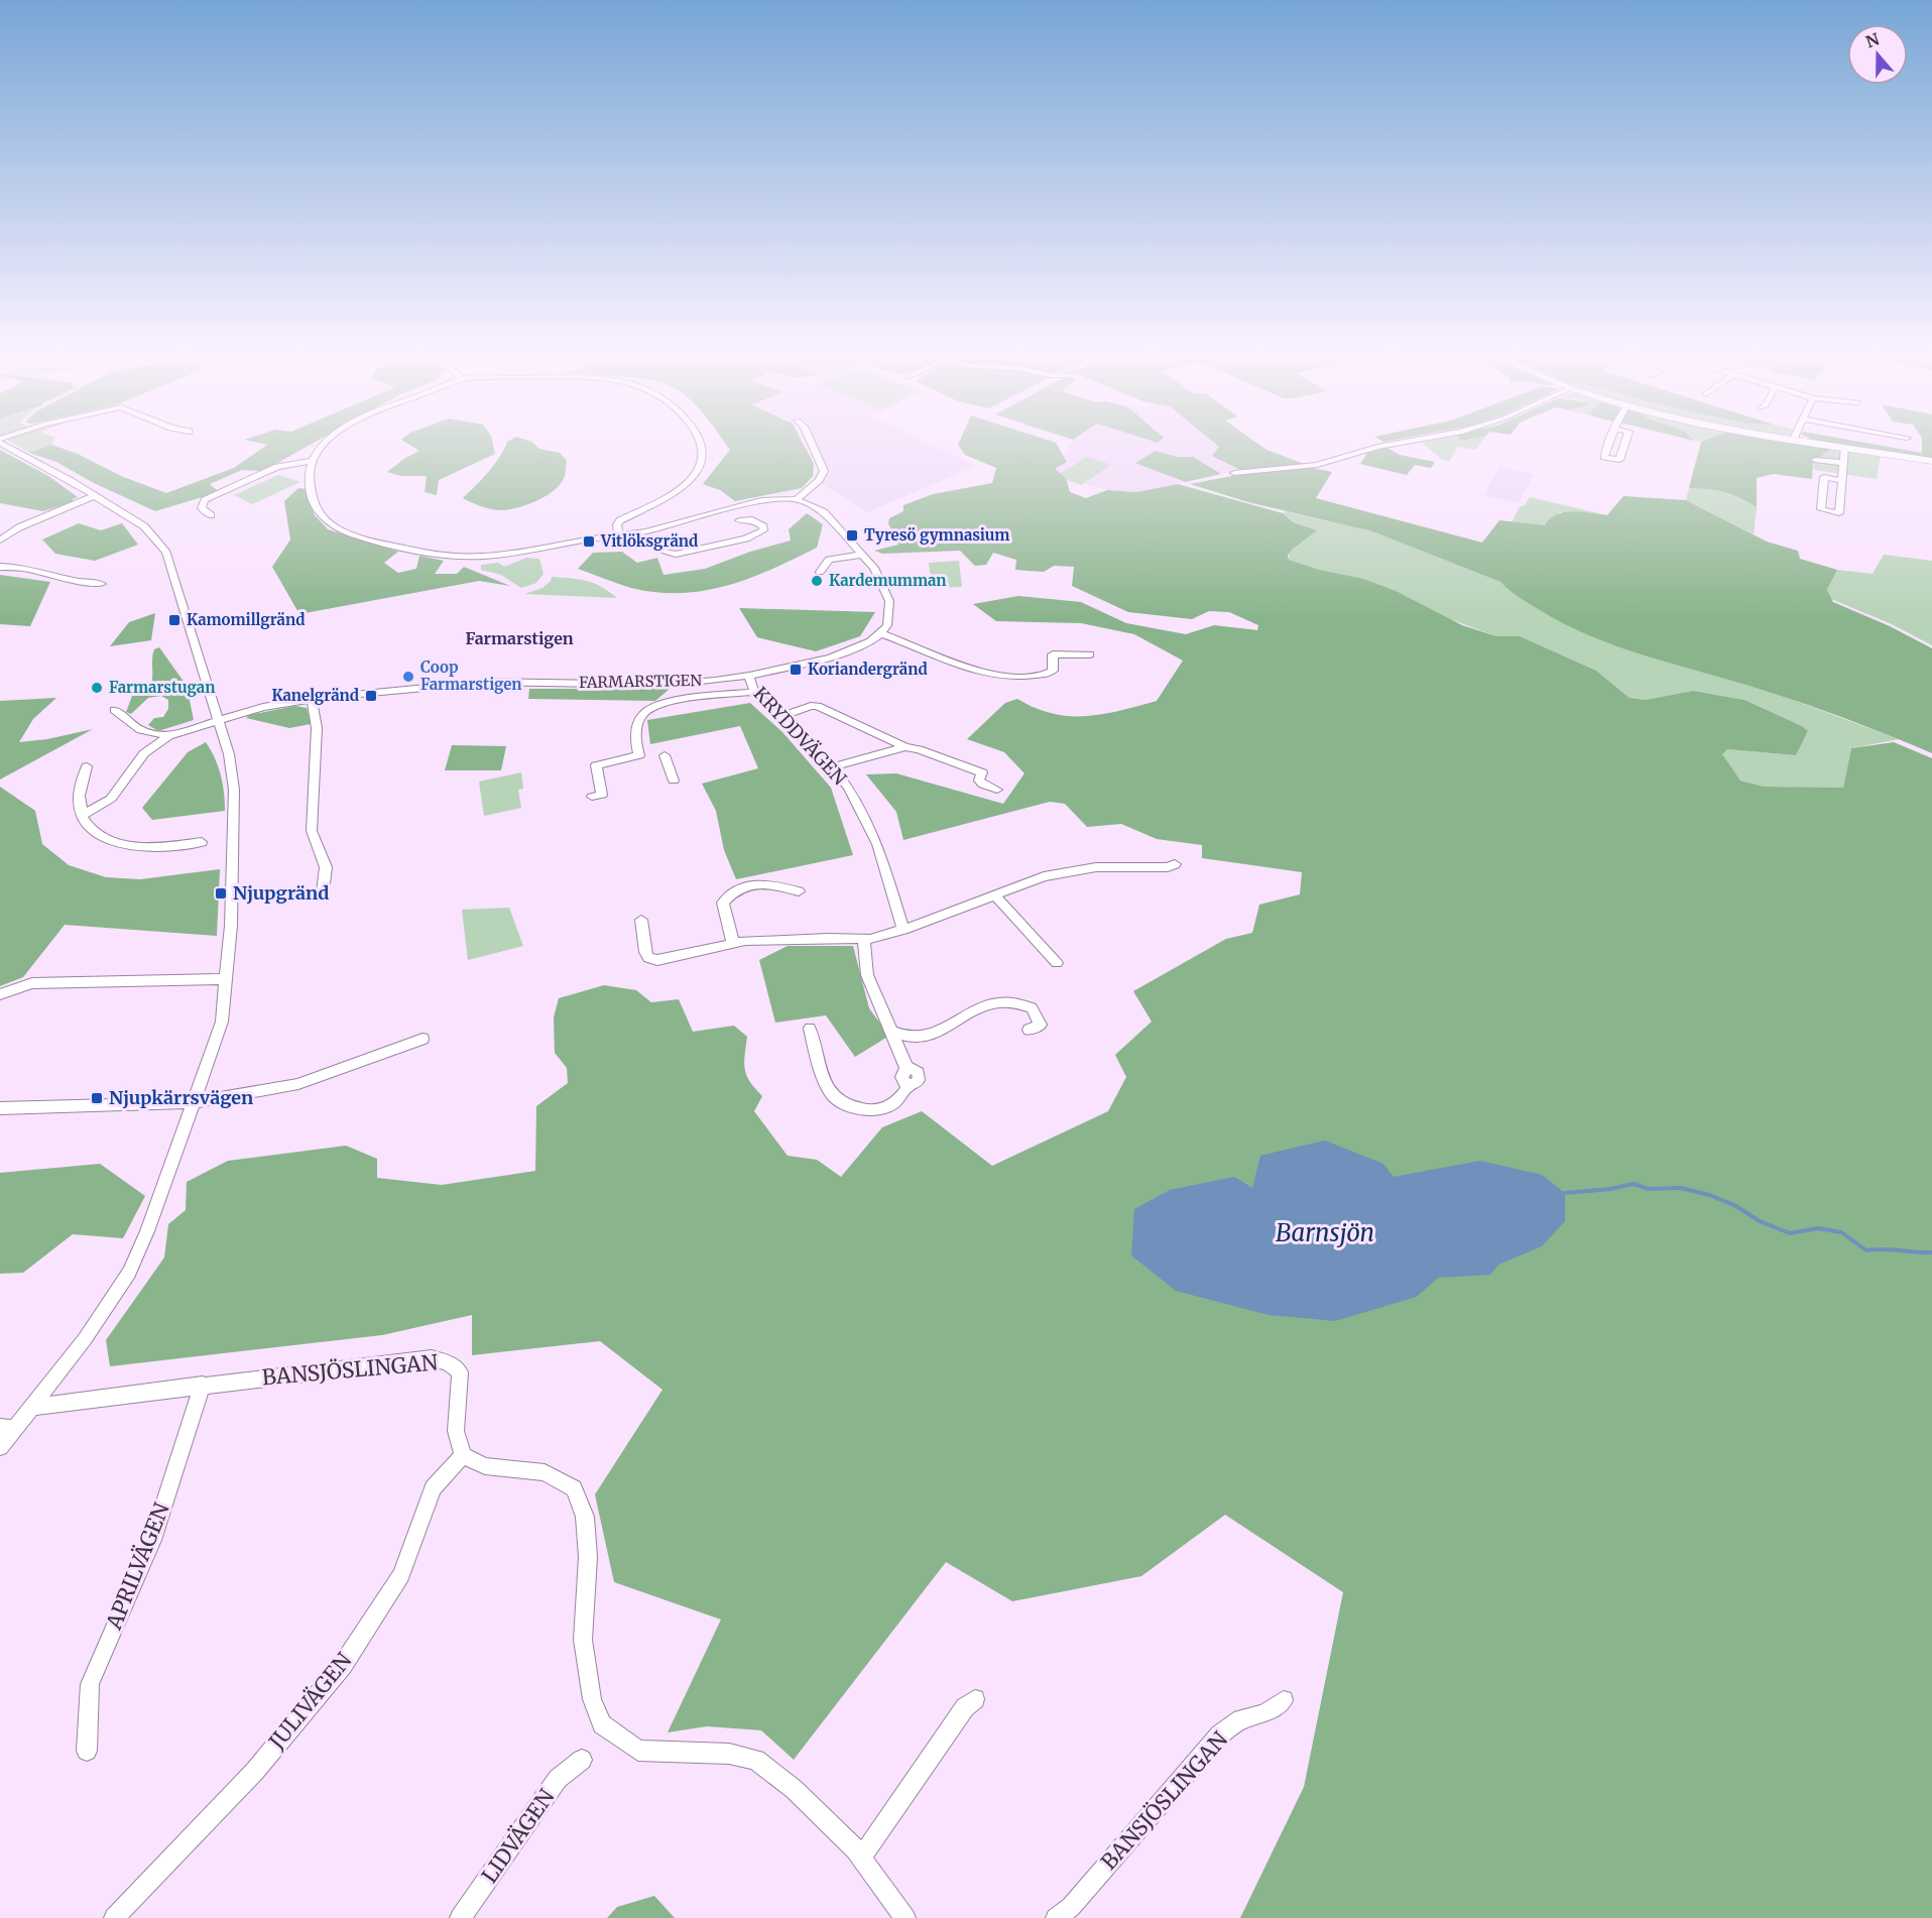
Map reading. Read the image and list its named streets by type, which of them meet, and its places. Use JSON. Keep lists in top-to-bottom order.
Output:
{
  "streets": {
    "street": [
      "FARMARSTIGEN",
      "KRYDDVÄGEN",
      "BANSJÖSLINGAN",
      "APRILVÄGEN",
      "JULIVÄGEN",
      "LIDVÄGEN"
    ]
  },
  "crossings": [
    ["FARMARSTIGEN", "KRYDDVÄGEN"],
    ["BANSJÖSLINGAN", "APRILVÄGEN"],
    ["BANSJÖSLINGAN", "JULIVÄGEN"]
  ],
  "districts": ["Farmarstigen"],
  "water": ["Barnsjön"],
  "places": {
    "transit": [
      "Tyresö gymnasium",
      "Vitlöksgränd",
      "Kamomillgränd",
      "Koriandergränd",
      "Kanelgränd",
      "Njupgränd",
      "Njupkärrsvägen"
    ],
    "other": ["Kardemumman", "Coop Farmarstigen", "Farmarstugan"]
  },
  "north": "top"
}
